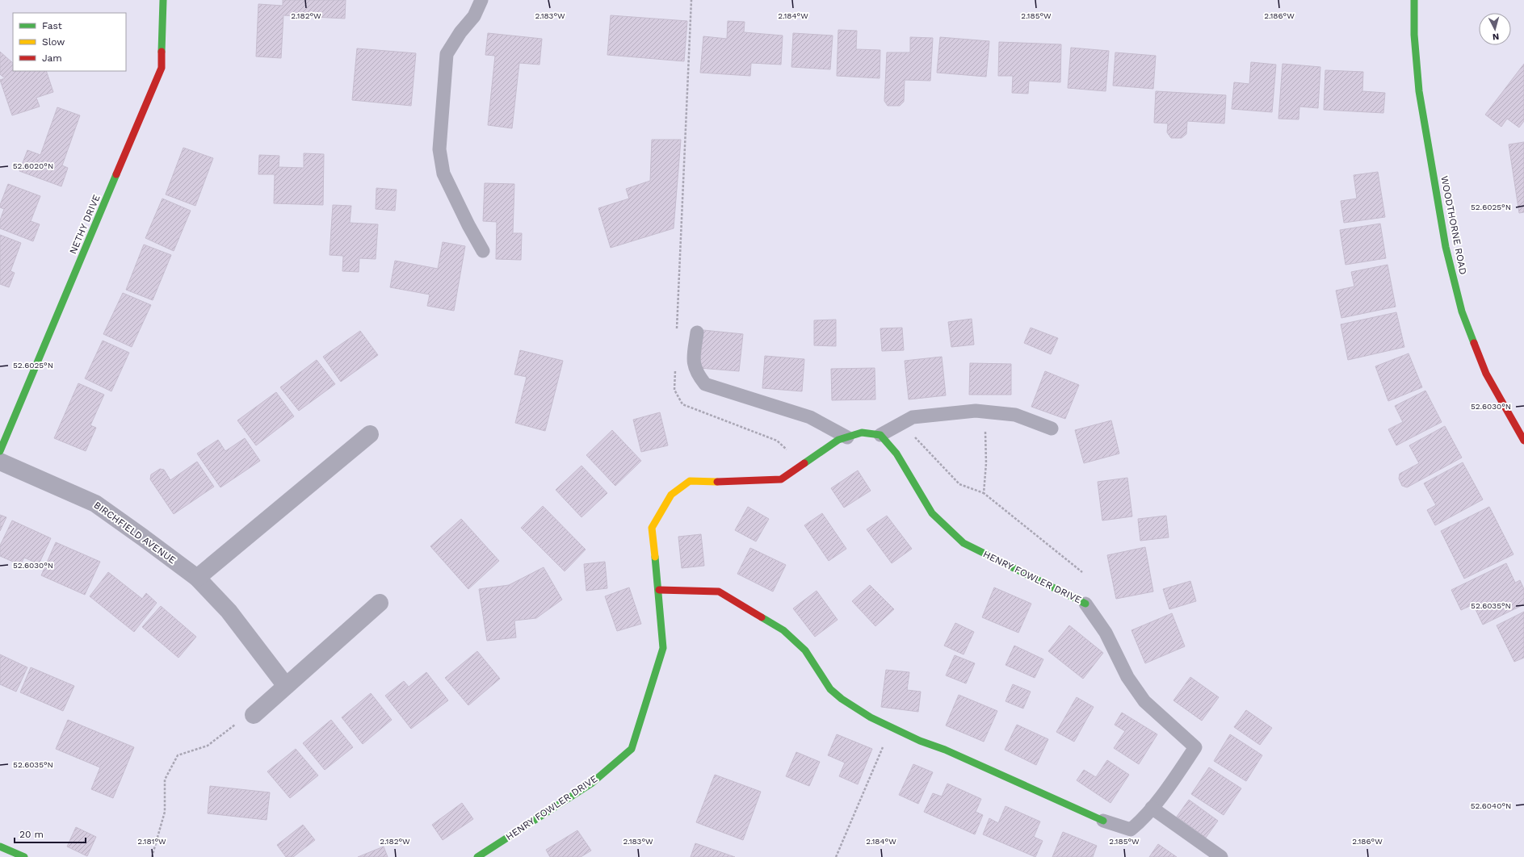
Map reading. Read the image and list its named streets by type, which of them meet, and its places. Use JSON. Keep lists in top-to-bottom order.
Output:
{
  "streets": {
    "main road": ["NETHY DRIVE", "WOODTHORNE ROAD", "HENRY FOWLER DRIVE"],
    "street": ["BIRCHFIELD AVENUE"]
  },
  "legend": ["Fast", "Slow", "Jam"],
  "scale_bar": "20 m",
  "north": "bottom",
  "coordinates": [
    "2.182°W",
    "2.183°W",
    "2.184°W",
    "2.185°W",
    "2.186°W",
    "52.6020°N",
    "52.6025°N",
    "52.6030°N",
    "52.6035°N",
    "52.6040°N",
    "2.181°W"
  ]
}
